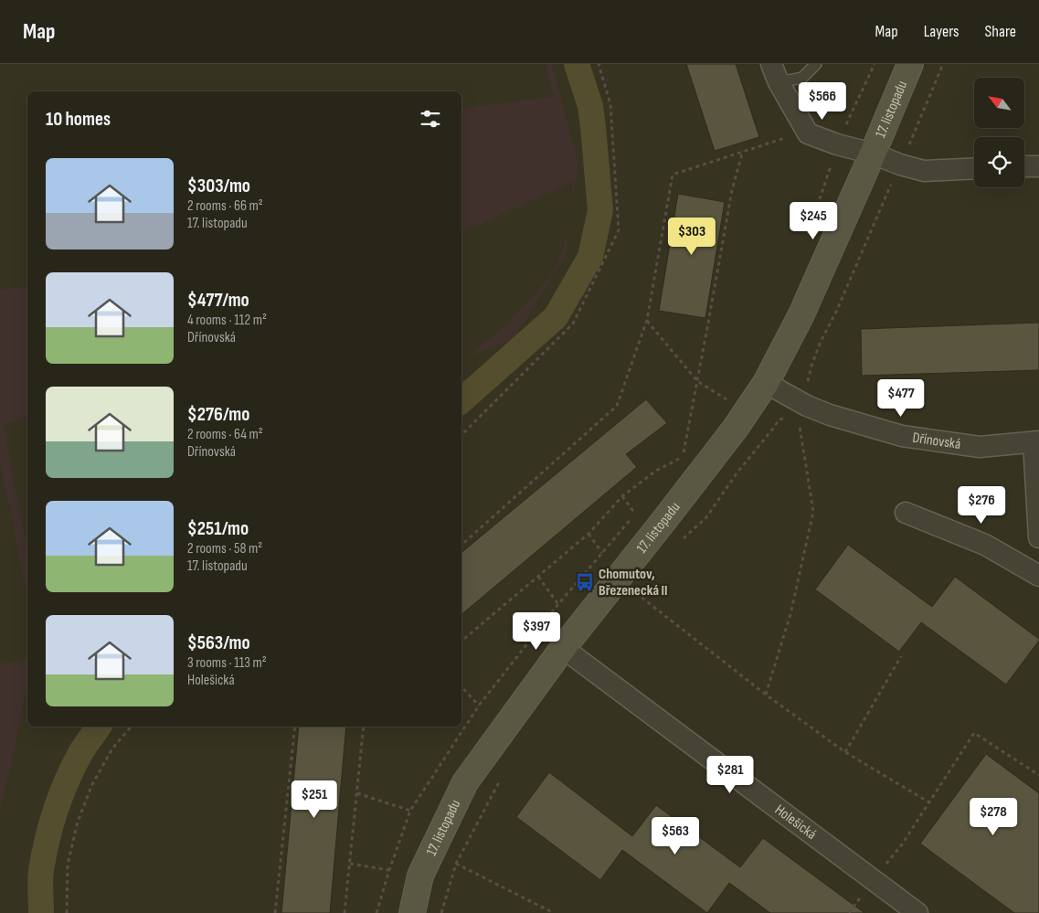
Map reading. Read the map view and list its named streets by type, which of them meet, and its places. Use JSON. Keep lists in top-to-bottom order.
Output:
{
  "streets": {
    "street": ["17. listopadu", "Dřínovská", "Holešická"]
  },
  "crossings": [
    ["17. listopadu", "Dřínovská"],
    ["17. listopadu", "Holešická"]
  ],
  "places": {
    "bus stop": ["Chomutov, Březenecká II"]
  },
  "north": "top left",
  "page": {
    "header": "Map",
    "nav": ["Map", "Layers", "Share"],
    "price": [
      "$566",
      "$245",
      "$303",
      "$477",
      "$276",
      "$397",
      "$281",
      "$251",
      "$278",
      "$563"
    ],
    "heading": "10 homes",
    "list": [
      {
        "name": "$303/mo",
        "note": "2 rooms · 66 m² · 17. listopadu"
      },
      {
        "name": "$477/mo",
        "note": "4 rooms · 112 m² · Dřínovská"
      },
      {
        "name": "$276/mo",
        "note": "2 rooms · 64 m² · Dřínovská"
      },
      {
        "name": "$251/mo",
        "note": "2 rooms · 58 m² · 17. listopadu"
      },
      {
        "name": "$563/mo",
        "note": "3 rooms · 113 m² · Holešická"
      }
    ]
  }
}
